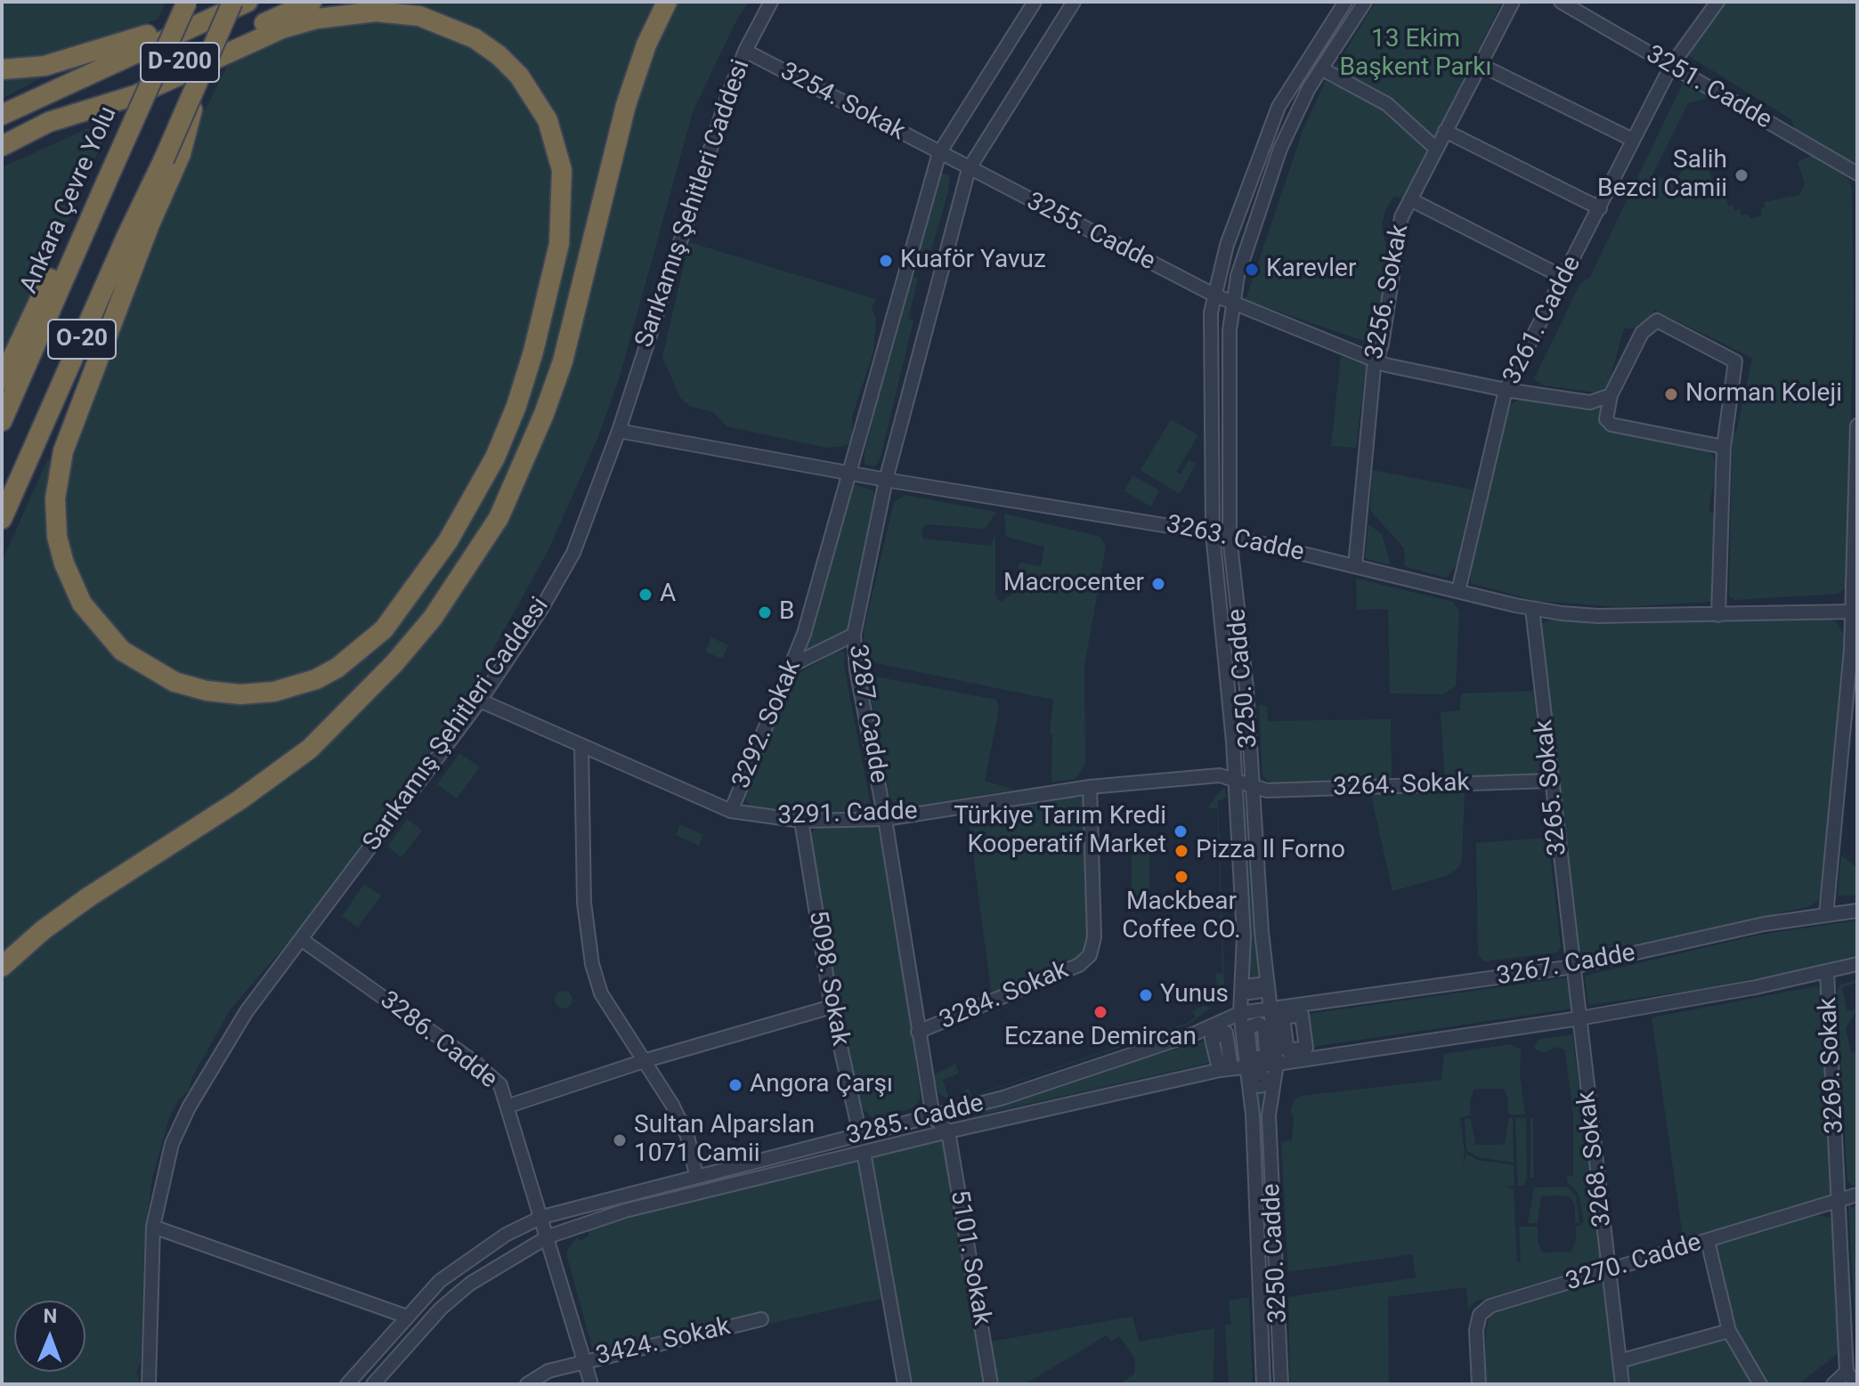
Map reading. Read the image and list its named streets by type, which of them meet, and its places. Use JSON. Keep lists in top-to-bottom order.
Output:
{
  "streets": {
    "highway": ["D-200", "Ankara Çevre Yolu", "O-20"],
    "street": [
      "3251. Cadde",
      "3254. Sokak",
      "Sarıkamış Şehitleri Caddesi",
      "3255. Cadde",
      "3256. Sokak",
      "3261. Cadde",
      "3263. Cadde",
      "3250. Cadde",
      "3287. Cadde",
      "3292. Sokak",
      "3264. Sokak",
      "3265. Sokak",
      "3291. Cadde",
      "3267. Cadde",
      "5098. Sokak",
      "3284. Sokak",
      "3286. Cadde",
      "3269. Sokak",
      "3285. Cadde",
      "3268. Sokak",
      "5101. Sokak",
      "3270. Cadde",
      "3424. Sokak"
    ]
  },
  "crossings": [
    ["3251. Cadde", "3261. Cadde"],
    ["3254. Sokak", "Sarıkamış Şehitleri Caddesi"],
    ["3254. Sokak", "3255. Cadde"],
    ["3254. Sokak", "3287. Cadde"],
    ["3254. Sokak", "3292. Sokak"],
    ["Sarıkamış Şehitleri Caddesi", "3263. Cadde"],
    ["Sarıkamış Şehitleri Caddesi", "3291. Cadde"],
    ["Sarıkamış Şehitleri Caddesi", "3286. Cadde"],
    ["3255. Cadde", "3256. Sokak"],
    ["3255. Cadde", "3261. Cadde"],
    ["3255. Cadde", "3250. Cadde"],
    ["3255. Cadde", "3287. Cadde"],
    ["3256. Sokak", "3263. Cadde"],
    ["3261. Cadde", "3263. Cadde"],
    ["3263. Cadde", "3250. Cadde"],
    ["3263. Cadde", "3287. Cadde"],
    ["3263. Cadde", "3292. Sokak"],
    ["3263. Cadde", "3265. Sokak"],
    ["3250. Cadde", "3264. Sokak"],
    ["3250. Cadde", "3291. Cadde"],
    ["3250. Cadde", "3267. Cadde"],
    ["3250. Cadde", "3285. Cadde"],
    ["3287. Cadde", "3291. Cadde"],
    ["3287. Cadde", "3284. Sokak"],
    ["3287. Cadde", "3285. Cadde"],
    ["3292. Sokak", "3291. Cadde"],
    ["3264. Sokak", "3265. Sokak"],
    ["3264. Sokak", "3291. Cadde"],
    ["3265. Sokak", "3267. Cadde"],
    ["3265. Sokak", "3268. Sokak"],
    ["3291. Cadde", "5098. Sokak"],
    ["3291. Cadde", "3284. Sokak"],
    ["3267. Cadde", "3285. Cadde"],
    ["5098. Sokak", "3285. Cadde"],
    ["3286. Cadde", "3285. Cadde"],
    ["3286. Cadde", "3424. Sokak"],
    ["3269. Sokak", "3270. Cadde"],
    ["3285. Cadde", "5101. Sokak"],
    ["3268. Sokak", "3270. Cadde"]
  ],
  "parks": ["13 Ekim Başkent Parkı"],
  "places": [
    "Salih Bezci Camii",
    "Kuaför Yavuz",
    "Karevler",
    "Norman Koleji",
    "Macrocenter",
    "A",
    "B",
    "Türkiye Tarım Kredi Kooperatif Market",
    "Pizza Il Forno",
    "Mackbear Coffee CO.",
    "Yunus",
    "Eczane Demircan",
    "Angora Çarşı",
    "Sultan Alparslan 1071 Camii"
  ],
  "north": "top"
}
